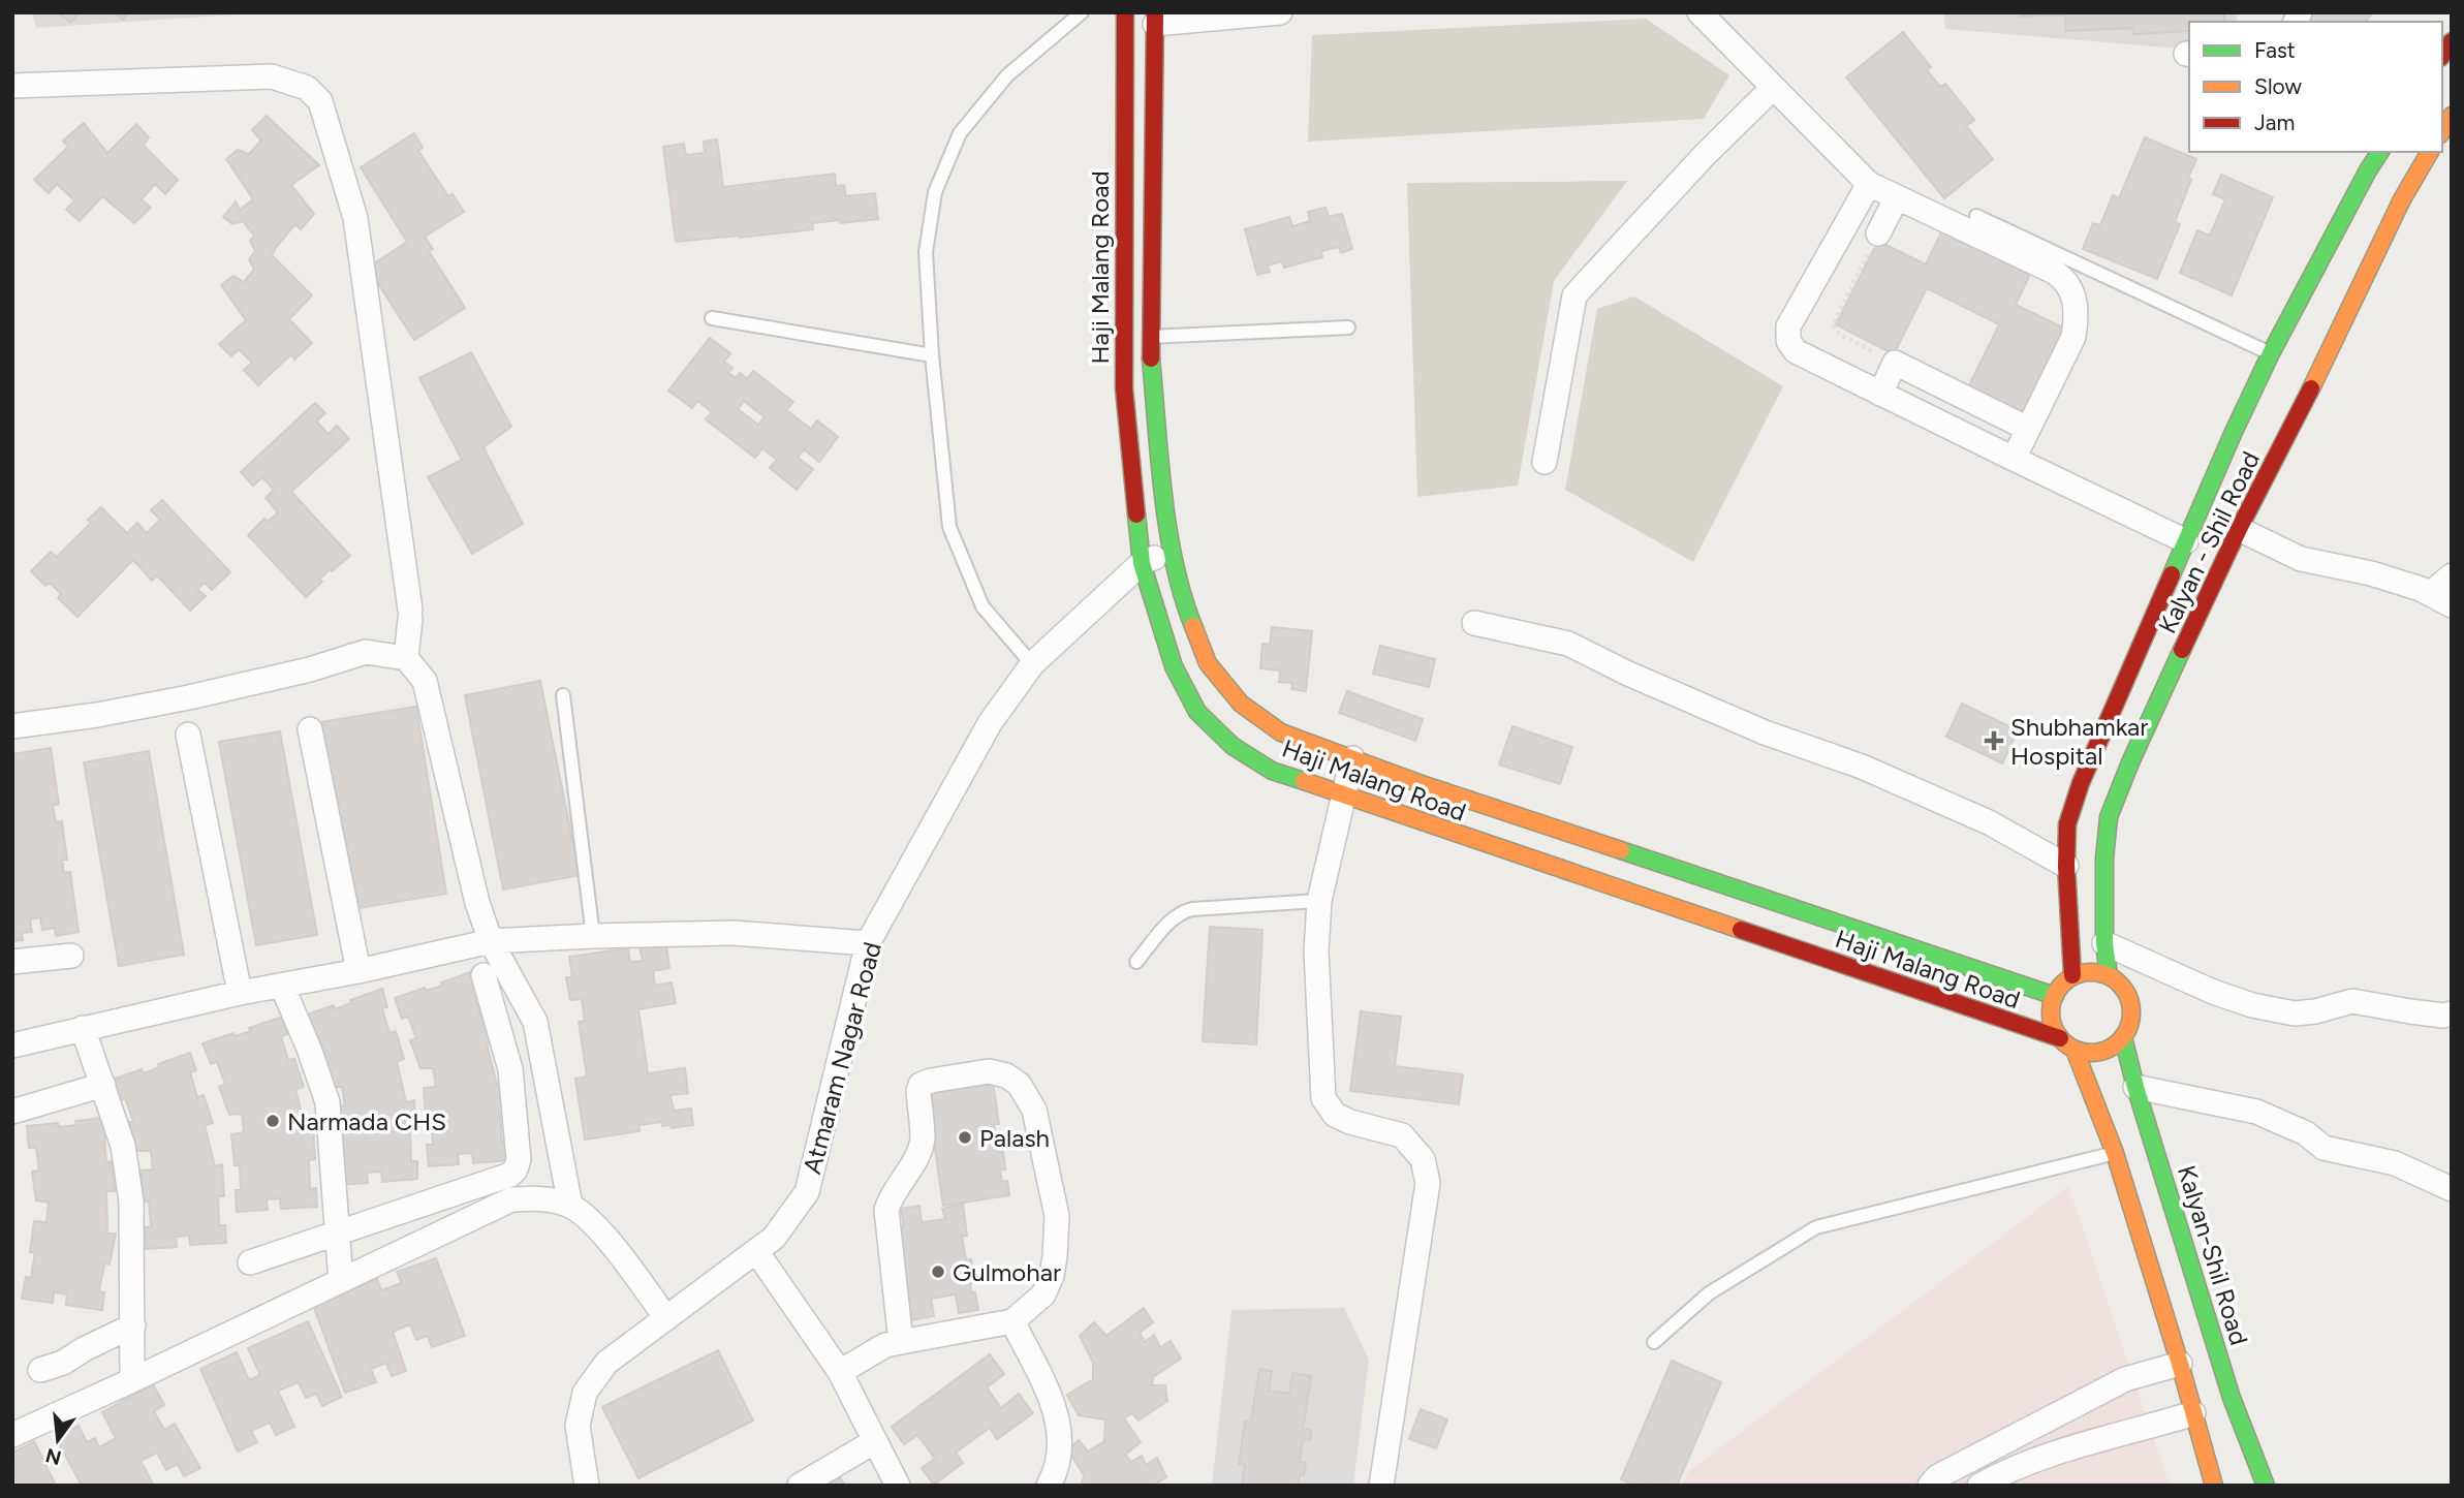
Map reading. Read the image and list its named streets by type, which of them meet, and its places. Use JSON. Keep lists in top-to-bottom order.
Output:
{
  "streets": {
    "main road": ["Haji Malang Road", "Kalyan - Shil Road", "Kalyan-Shil Road"],
    "street": ["Atmaram Nagar Road"]
  },
  "crossings": [
    ["Haji Malang Road", "Kalyan - Shil Road"],
    ["Haji Malang Road", "Atmaram Nagar Road"],
    ["Haji Malang Road", "Kalyan-Shil Road"],
    ["Kalyan - Shil Road", "Kalyan-Shil Road"]
  ],
  "places": {
    "health": ["Shubhamkar Hospital"],
    "other": ["Narmada CHS", "Palash", "Gulmohar"]
  },
  "legend": ["Fast", "Slow", "Jam"],
  "north": "bottom"
}
